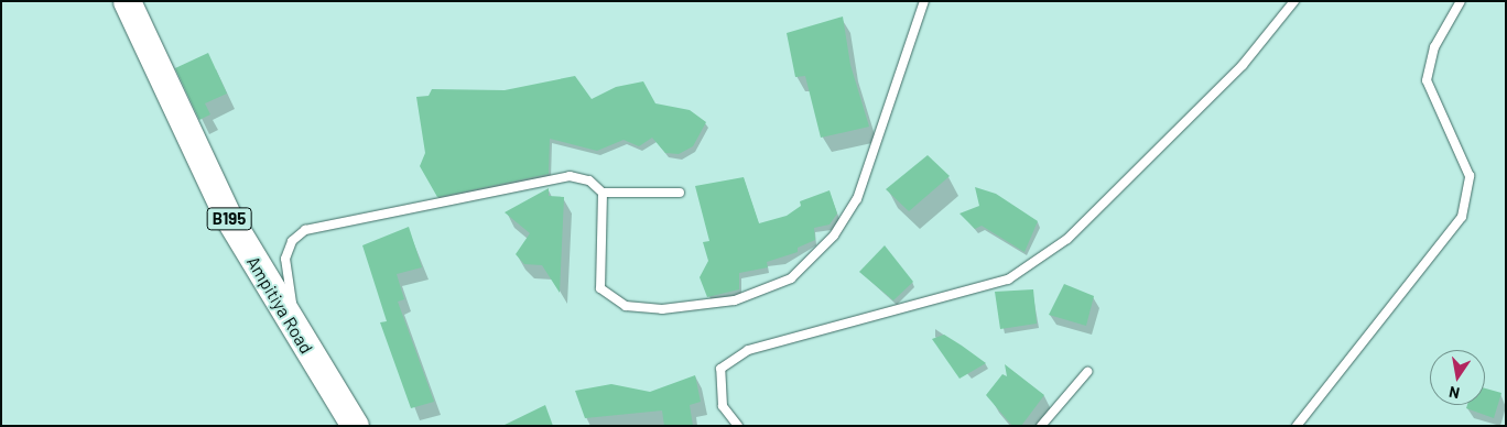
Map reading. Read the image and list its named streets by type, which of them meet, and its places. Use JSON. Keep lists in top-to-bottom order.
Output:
{
  "streets": {
    "main road": ["B195", "Ampitiya Road"]
  },
  "north": "bottom"
}
